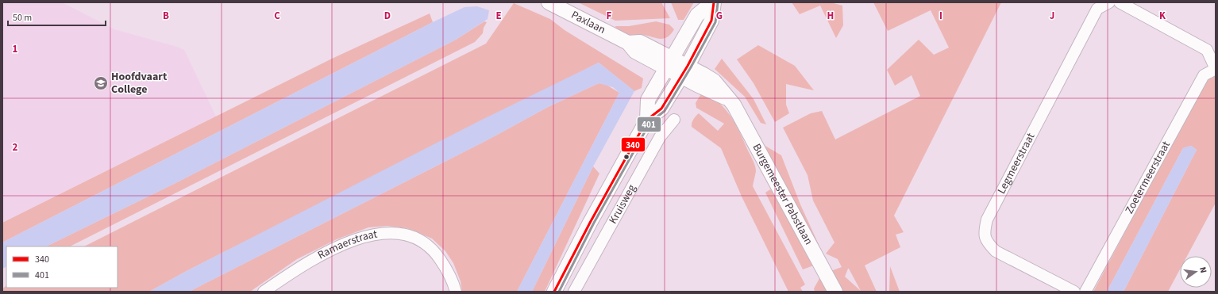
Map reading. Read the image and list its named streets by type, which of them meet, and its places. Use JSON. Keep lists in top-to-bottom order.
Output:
{
  "streets": {
    "street": [
      "Paxlaan",
      "Legmeerstraat",
      "Zoetermeerstraat",
      "Burgemeester Pabstlaan",
      "Kruisweg",
      "Ramaerstraat"
    ]
  },
  "crossings": [
    ["Paxlaan", "Burgemeester Pabstlaan"],
    ["Paxlaan", "Kruisweg"],
    ["Burgemeester Pabstlaan", "Kruisweg"]
  ],
  "places": {
    "school or university": ["Hoofdvaart College"]
  },
  "lines": ["transit line 340", "transit line 401"],
  "legend": ["340", "401"],
  "scale_bar": "50 m",
  "north": "right",
  "grid": {
    "columns": [
      "B",
      "C",
      "D",
      "E",
      "F",
      "G",
      "H",
      "I",
      "J",
      "K"
    ],
    "rows": ["1", "2"]
  }
}
